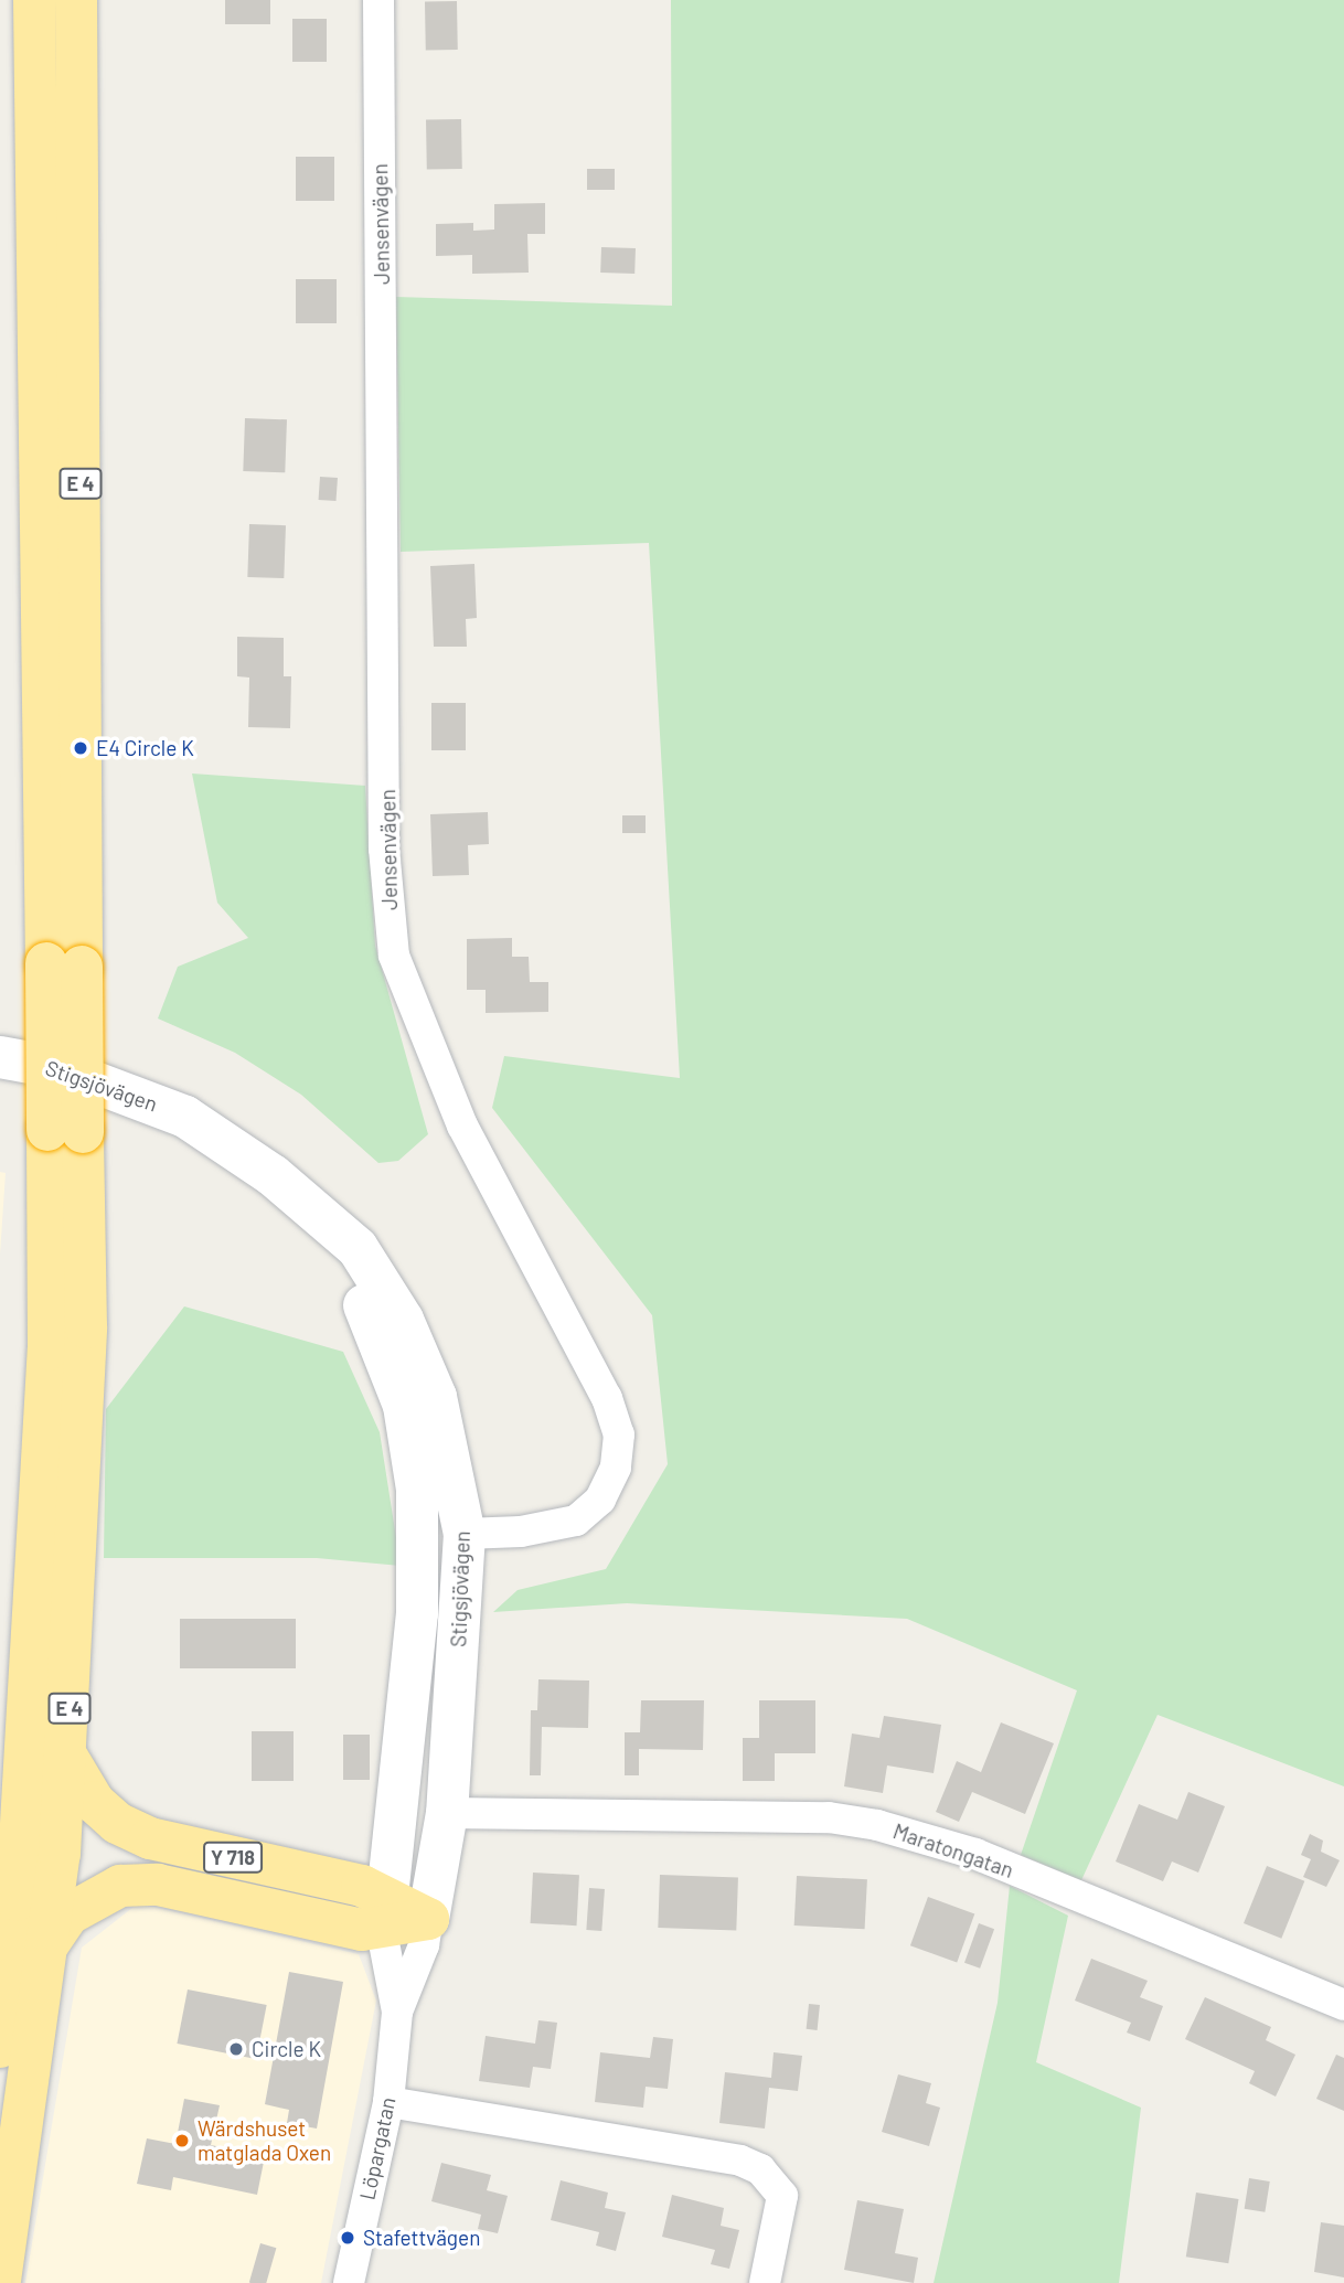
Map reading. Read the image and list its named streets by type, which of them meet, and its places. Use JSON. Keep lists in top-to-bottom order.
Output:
{
  "streets": {
    "highway": ["E 4", "Y 718"],
    "main road": ["Stigsjövägen"],
    "street": ["Jensenvägen", "Maratongatan", "Löpargatan"]
  },
  "crossings": [
    ["Jensenvägen", "Stigsjövägen"],
    ["E 4", "Y 718"],
    ["Stigsjövägen", "Maratongatan"],
    ["Stigsjövägen", "Y 718"],
    ["Stigsjövägen", "Löpargatan"],
    ["Y 718", "Löpargatan"]
  ],
  "places": [
    "E4 Circle K",
    "Circle K",
    "Wärdshuset matglada Oxen",
    "Stafettvägen"
  ]
}
